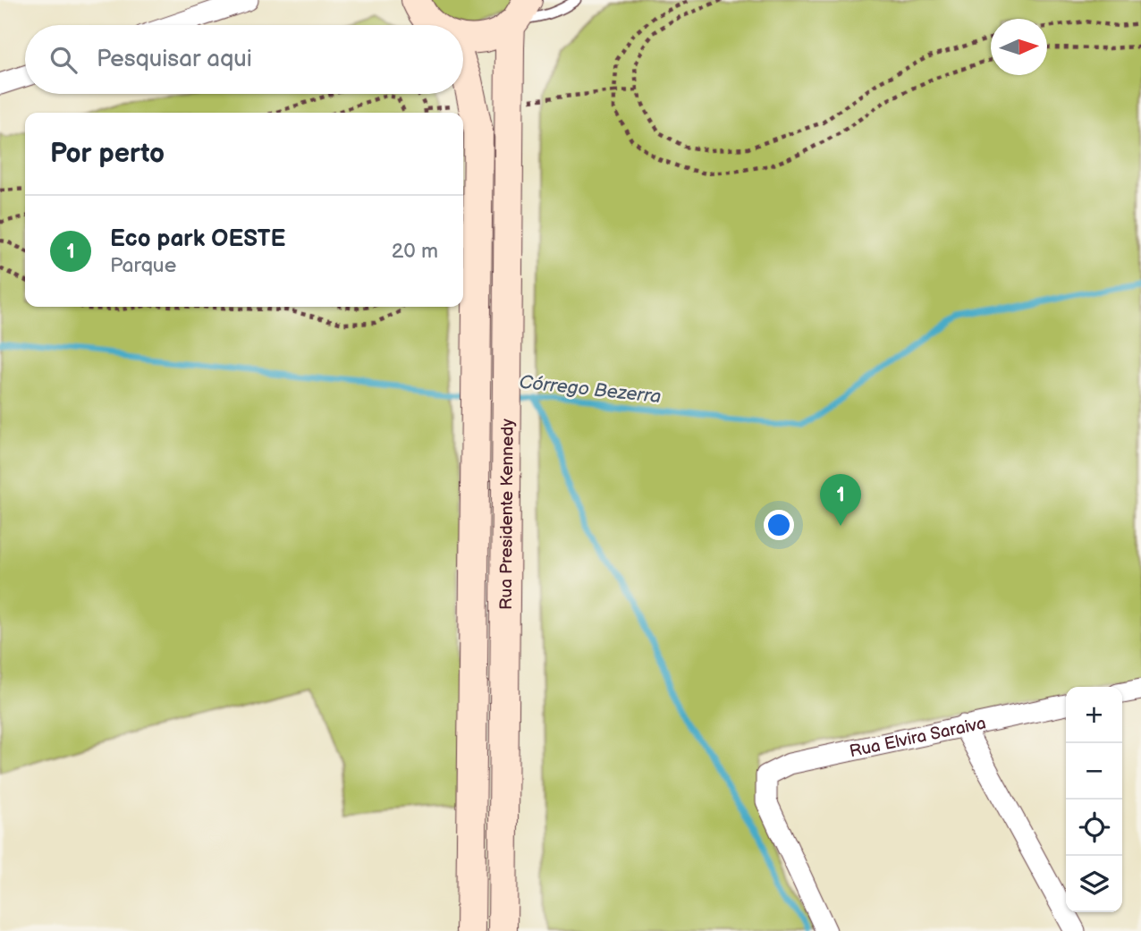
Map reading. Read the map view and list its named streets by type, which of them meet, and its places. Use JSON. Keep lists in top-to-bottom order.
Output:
{
  "streets": {
    "main road": ["Rua Presidente Kennedy"],
    "street": ["Rua Elvira Saraiva"]
  },
  "water": ["Córrego Bezerra"],
  "north": "right",
  "page": {
    "search": "Pesquisar aqui",
    "heading": "Por perto",
    "list": [
      {
        "mark": "1",
        "name": "Eco park OESTE",
        "note": "Parque",
        "value": "20 m"
      }
    ],
    "pins": "1",
    "map_buttons": ["+", "−"]
  }
}
